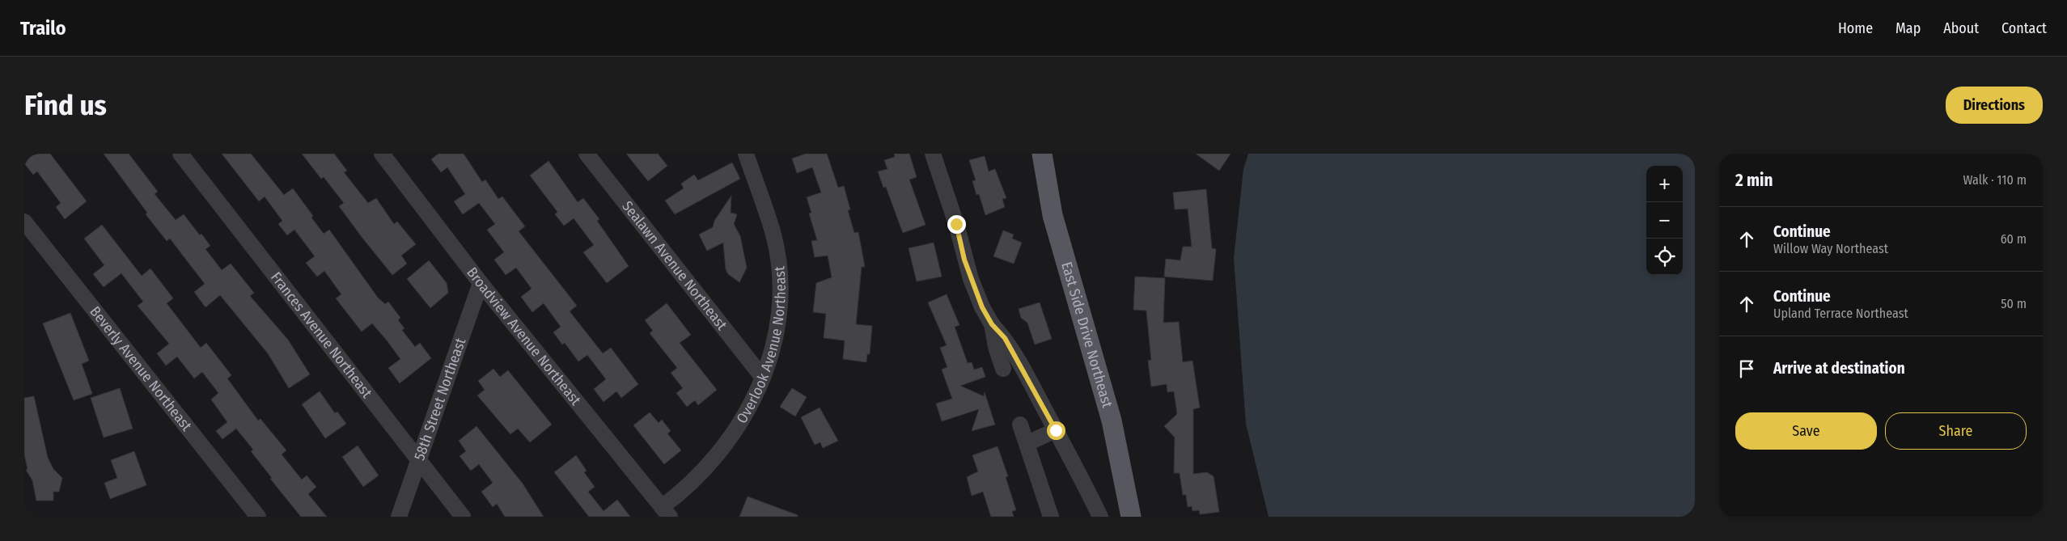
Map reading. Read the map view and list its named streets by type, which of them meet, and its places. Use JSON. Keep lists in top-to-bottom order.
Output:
{
  "streets": {
    "main road": ["East Side Drive Northeast"],
    "street": [
      "Sealawn Avenue Northeast",
      "Frances Avenue Northeast",
      "Broadview Avenue Northeast",
      "Overlook Avenue Northeast",
      "Beverly Avenue Northeast",
      "58th Street Northeast"
    ]
  },
  "crossings": [
    ["Sealawn Avenue Northeast", "Overlook Avenue Northeast"],
    ["Frances Avenue Northeast", "58th Street Northeast"],
    ["Broadview Avenue Northeast", "Overlook Avenue Northeast"],
    ["Broadview Avenue Northeast", "58th Street Northeast"]
  ],
  "page": {
    "header": "Trailo",
    "nav": [
      "Home",
      "Map",
      "About",
      "Contact"
    ],
    "buttons": [
      "Directions",
      ["Save", "Share"]
    ],
    "title": "Find us",
    "heading": ["2 min", "Walk · 110 m"],
    "map_buttons": ["+", "−"],
    "list": [
      ["Continue", "Willow Way Northeast", "60 m"],
      ["Continue", "Upland Terrace Northeast", "50 m"],
      "Arrive at destination"
    ]
  }
}
